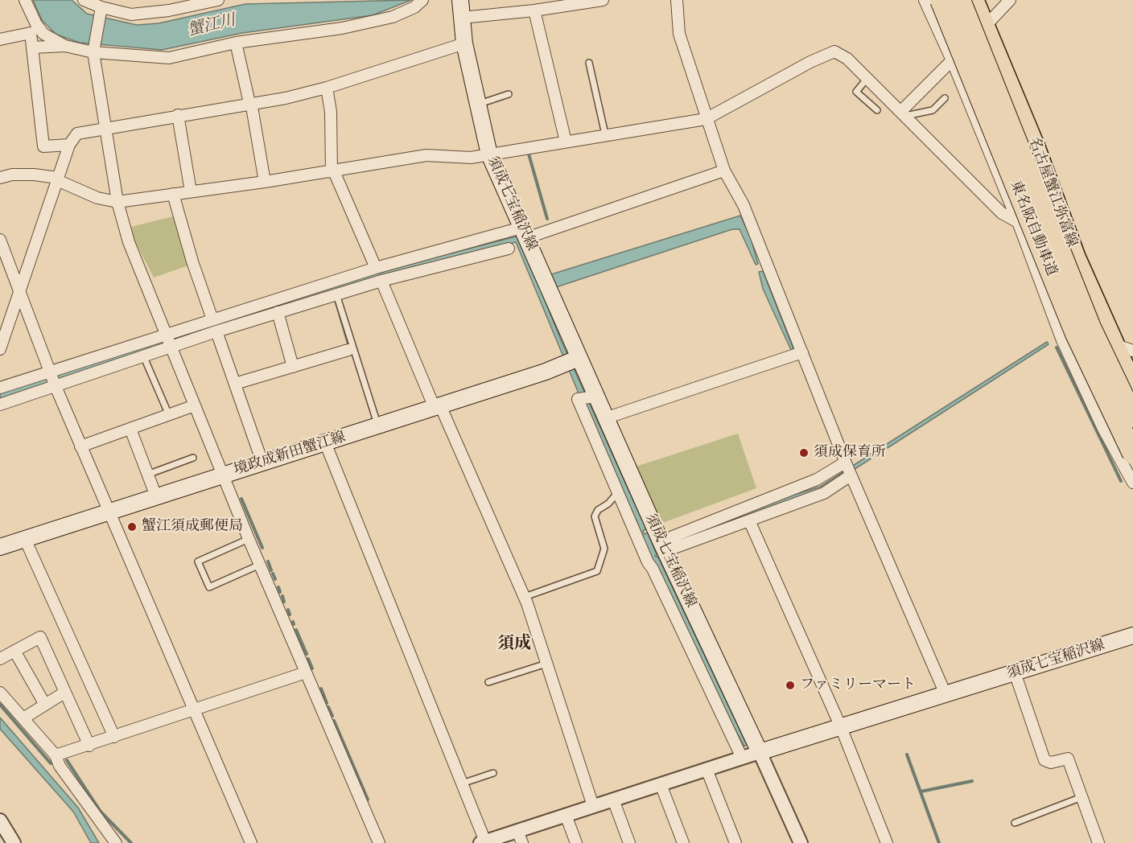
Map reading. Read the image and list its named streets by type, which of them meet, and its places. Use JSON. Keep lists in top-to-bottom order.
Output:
{
  "streets": {
    "highway": ["東名阪自動車道"],
    "main road": ["名古屋蟹江弥富線", "須成七宝稲沢線", "境政成新田蟹江線"]
  },
  "crossings": [
    ["須成七宝稲沢線", "境政成新田蟹江線"]
  ],
  "districts": ["須成"],
  "water": ["蟹江川"],
  "places": ["須成保育所", "蟹江須成郵便局", "ファミリーマート"]
}
